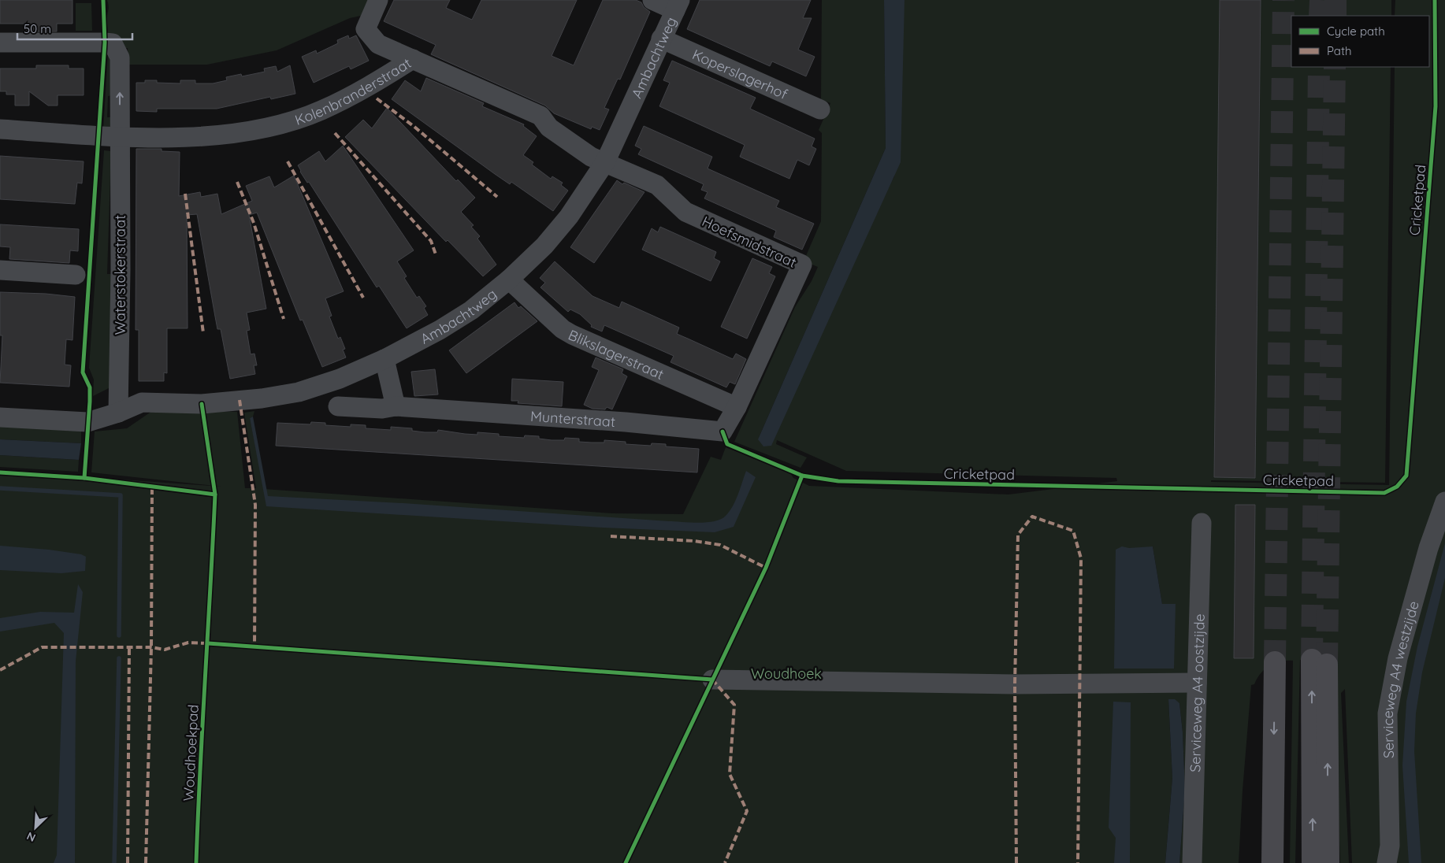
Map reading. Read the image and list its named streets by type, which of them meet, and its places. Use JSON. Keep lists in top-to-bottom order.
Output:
{
  "streets": {
    "street": [
      "Ambachtweg",
      "Koperslagerhof",
      "Kolenbranderstraat",
      "Hoefsmidstraat",
      "Waterstokerstraat",
      "Blikslagerstraat",
      "Munterstraat",
      "Serviceweg A4 westzijde",
      "Serviceweg A4 oostzijde"
    ],
    "cycle path": ["Cricketpad", "Woudhoekpad"]
  },
  "crossings": [
    ["Ambachtweg", "Koperslagerhof"],
    ["Ambachtweg", "Kolenbranderstraat"],
    ["Ambachtweg", "Hoefsmidstraat"],
    ["Ambachtweg", "Waterstokerstraat"],
    ["Ambachtweg", "Blikslagerstraat"],
    ["Kolenbranderstraat", "Hoefsmidstraat"],
    ["Kolenbranderstraat", "Waterstokerstraat"],
    ["Hoefsmidstraat", "Blikslagerstraat"],
    ["Hoefsmidstraat", "Munterstraat"],
    ["Blikslagerstraat", "Munterstraat"]
  ],
  "parks": ["Woudhoek"],
  "legend": ["Cycle path", "Path"],
  "scale_bar": "50 m",
  "north": "bottom left"
}
